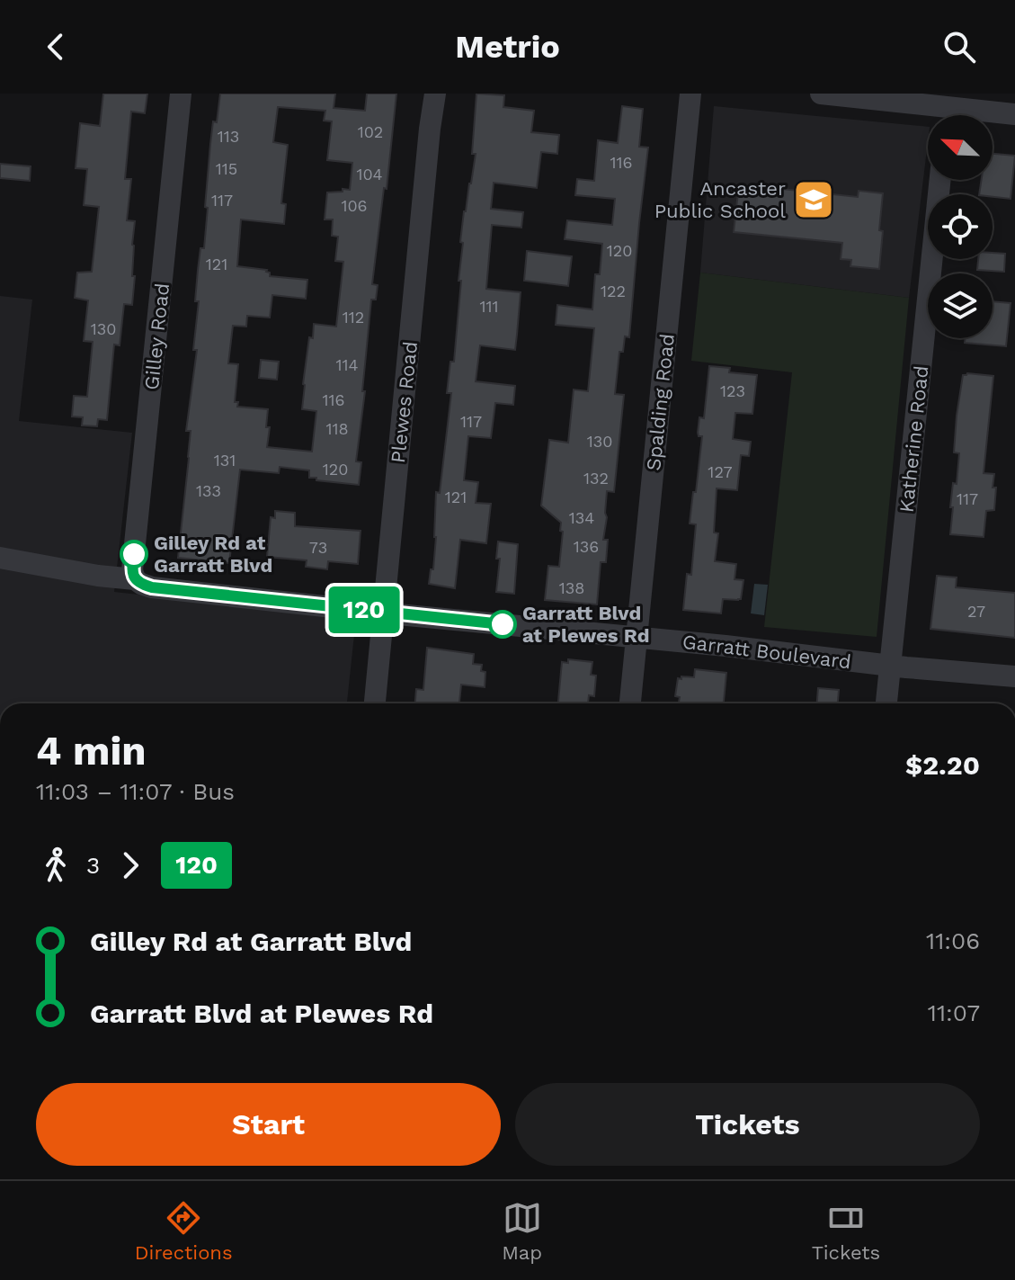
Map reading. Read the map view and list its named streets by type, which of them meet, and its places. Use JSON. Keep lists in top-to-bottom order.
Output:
{
  "streets": {
    "street": [
      "Gilley Road",
      "Plewes Road",
      "Spalding Road",
      "Katherine Road",
      "Garratt Boulevard"
    ]
  },
  "crossings": [
    ["Gilley Road", "Garratt Boulevard"],
    ["Plewes Road", "Garratt Boulevard"],
    ["Spalding Road", "Garratt Boulevard"],
    ["Katherine Road", "Garratt Boulevard"]
  ],
  "places": {
    "school or university": ["Ancaster Public School"],
    "other": ["Gilley Rd at Garratt Blvd", "Garratt Blvd at Plewes Rd"]
  },
  "lines": ["bus line 120"],
  "house_numbers": [
    "102",
    "113",
    "116",
    "115",
    "104",
    "117",
    "106",
    "120",
    "121",
    "122",
    "111",
    "112",
    "130",
    "114",
    "123",
    "116",
    "117",
    "118",
    "130",
    "131",
    "120",
    "127",
    "132",
    "133",
    "121",
    "117",
    "134",
    "136",
    "73",
    "138",
    "27"
  ],
  "north": "top left",
  "page": {
    "header": "Metrio",
    "on_map": "120",
    "heading": ["4 min", "11:03 – 11:07 · Bus", "$2.20"],
    "legs": ["3", "120"],
    "list": [
      {
        "name": "Gilley Rd at Garratt Blvd",
        "value": "11:06"
      },
      {
        "name": "Garratt Blvd at Plewes Rd",
        "value": "11:07"
      }
    ],
    "buttons": ["Start", "Tickets"],
    "tabs": ["Directions", "Map", "Tickets"]
  }
}
